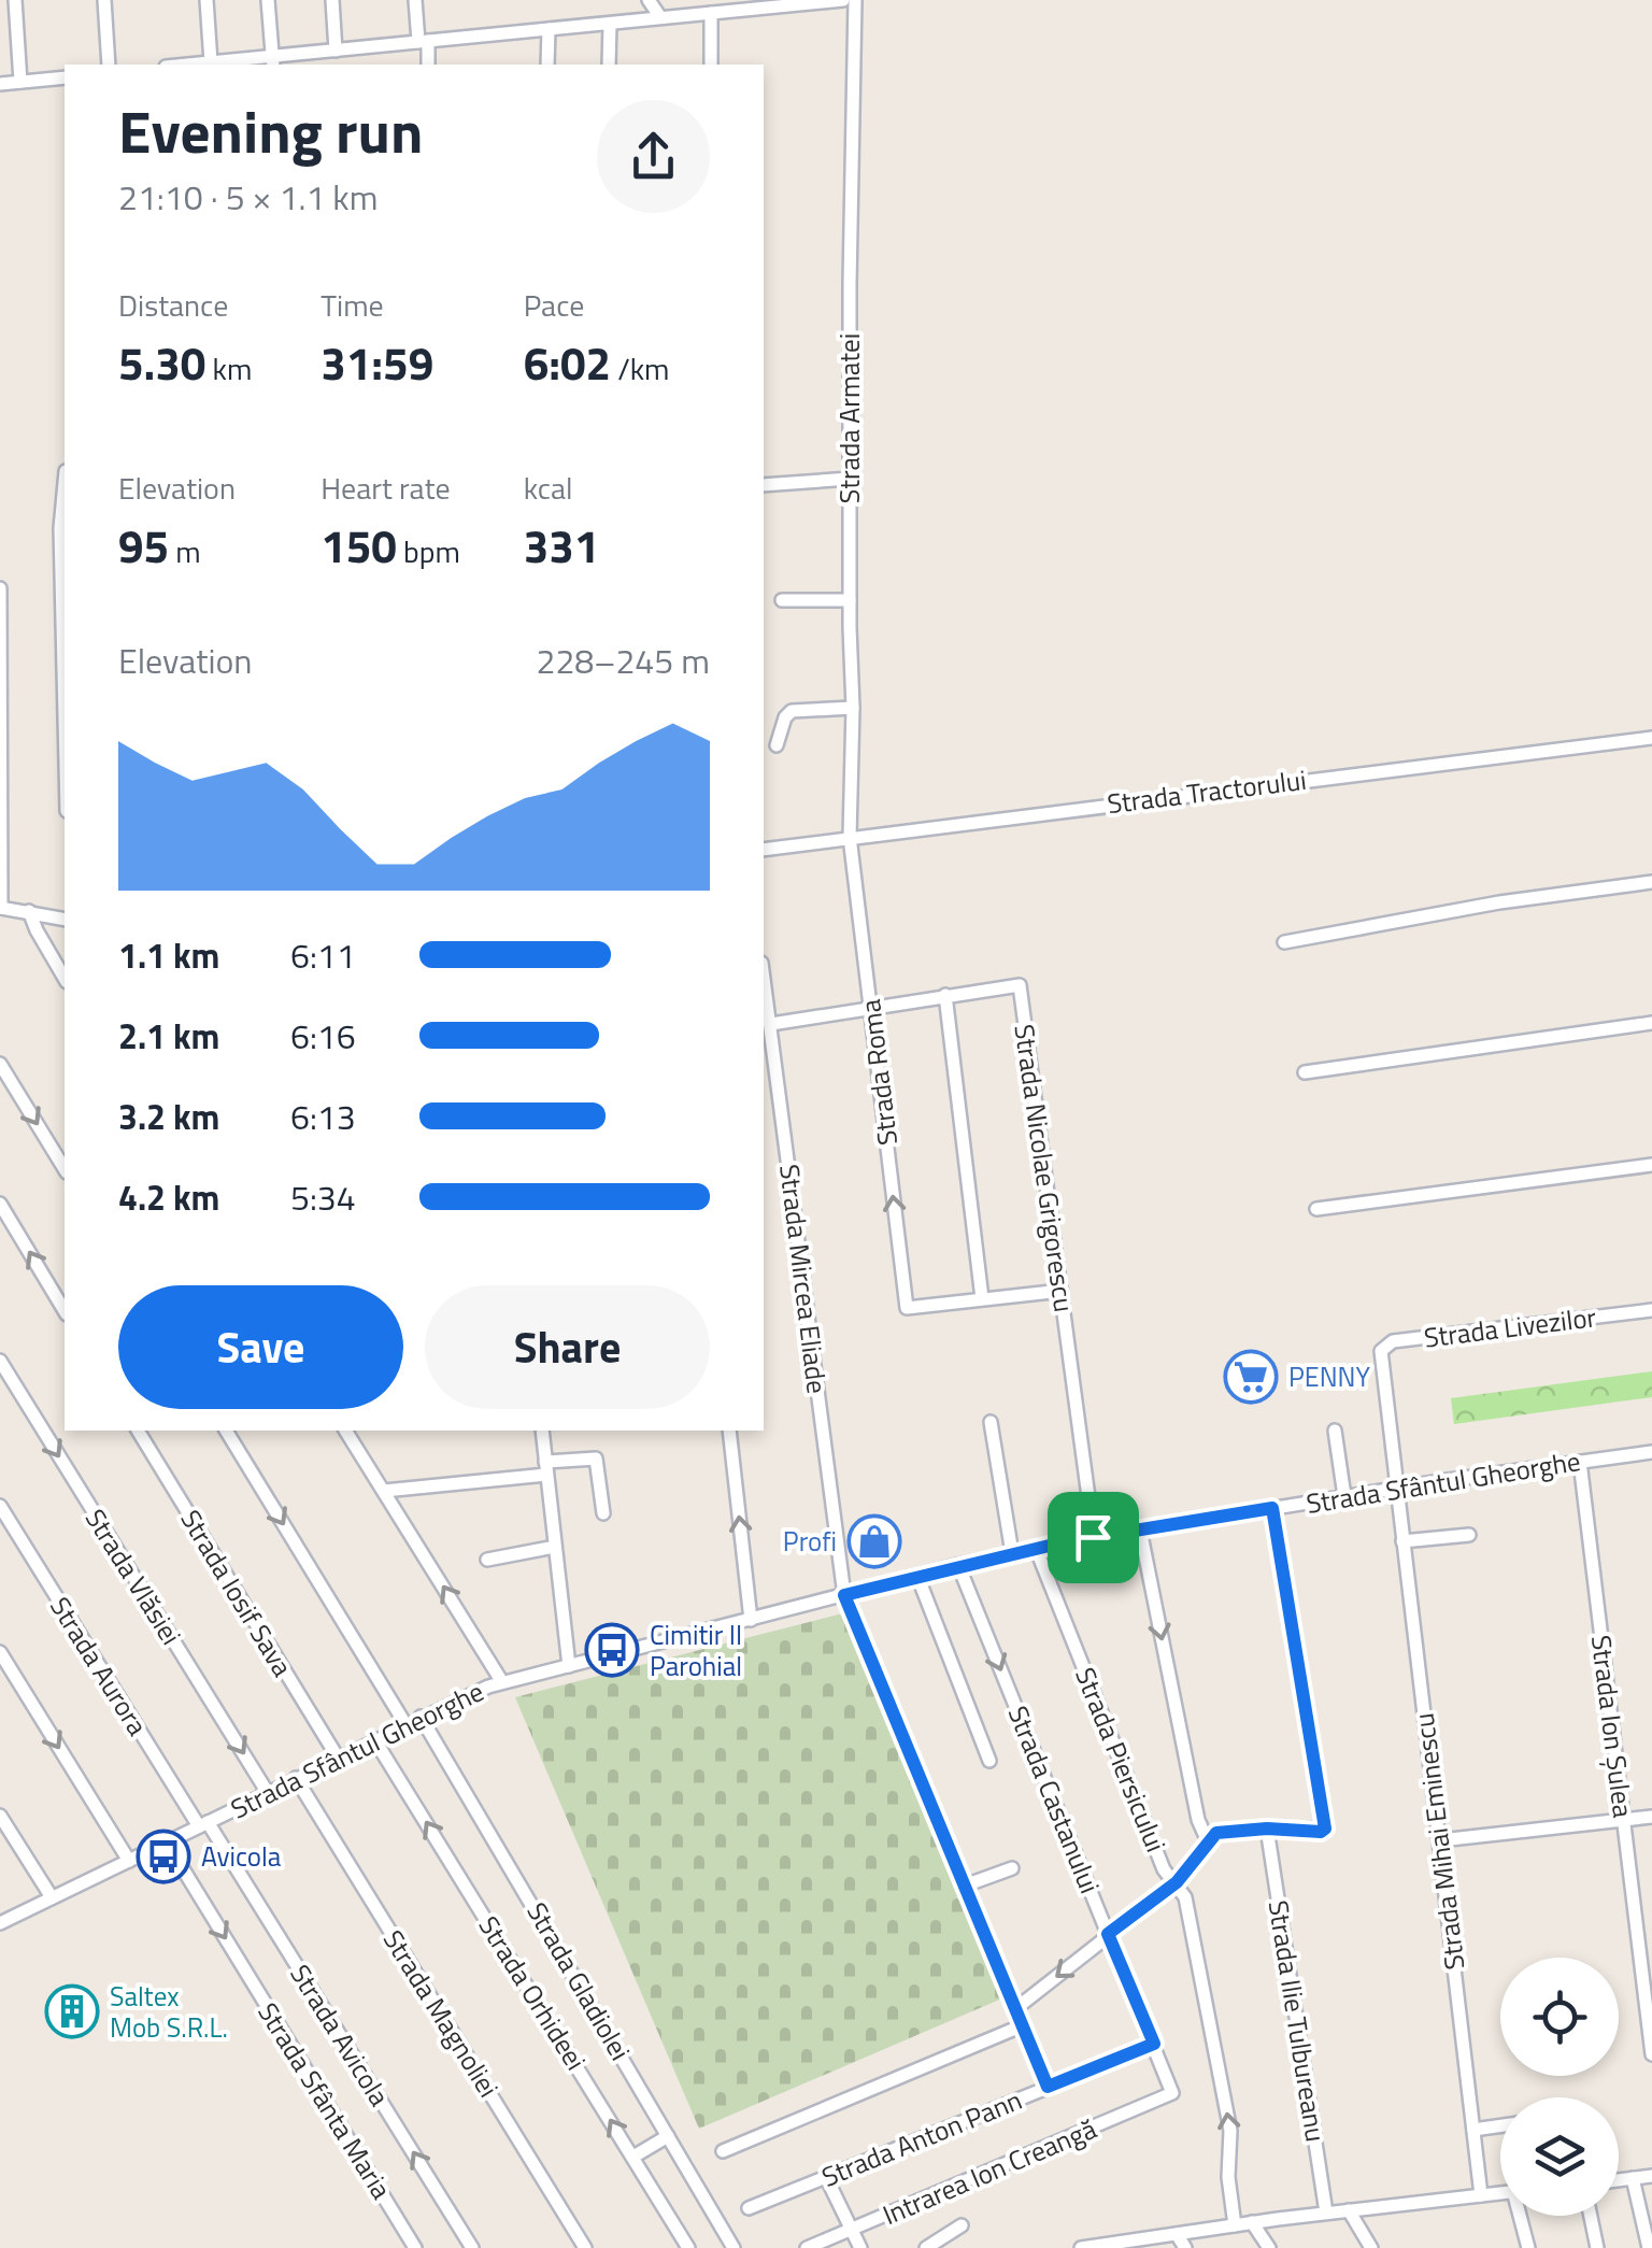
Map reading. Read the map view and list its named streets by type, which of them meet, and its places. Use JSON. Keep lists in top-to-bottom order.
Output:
{
  "streets": {
    "street": [
      "Strada Armatei",
      "Strada Tractorului",
      "Strada Roma",
      "Strada Nicolae Grigorescu",
      "Strada Mircea Eliade",
      "Strada Livezilor",
      "Strada Sfântul Gheorghe",
      "Strada Vlăsiei",
      "Strada Iosif Sava",
      "Strada Aurora",
      "Strada Ion Șulea",
      "Strada Piersicului",
      "Strada Castanului",
      "Strada Mihai Eminescu",
      "Strada Gladiolei",
      "Strada Orhideei",
      "Strada Magnoliei",
      "Strada Ilie Tulbureanu",
      "Strada Avicola",
      "Strada Sfânta Maria",
      "Strada Anton Pann",
      "Intrarea Ion Creangă"
    ]
  },
  "crossings": [
    ["Strada Armatei", "Strada Tractorului"],
    ["Strada Armatei", "Strada Roma"],
    ["Strada Tractorului", "Strada Roma"],
    ["Strada Roma", "Strada Nicolae Grigorescu"],
    ["Strada Nicolae Grigorescu", "Strada Mircea Eliade"],
    ["Strada Nicolae Grigorescu", "Strada Sfântul Gheorghe"],
    ["Strada Mircea Eliade", "Strada Sfântul Gheorghe"],
    ["Strada Mircea Eliade", "Strada Anton Pann"],
    ["Strada Livezilor", "Strada Sfântul Gheorghe"],
    ["Strada Livezilor", "Strada Mihai Eminescu"],
    ["Strada Sfântul Gheorghe", "Strada Vlăsiei"],
    ["Strada Sfântul Gheorghe", "Strada Iosif Sava"],
    ["Strada Sfântul Gheorghe", "Strada Aurora"],
    ["Strada Sfântul Gheorghe", "Strada Ion Șulea"],
    ["Strada Sfântul Gheorghe", "Strada Piersicului"],
    ["Strada Sfântul Gheorghe", "Strada Castanului"],
    ["Strada Sfântul Gheorghe", "Strada Mihai Eminescu"],
    ["Strada Sfântul Gheorghe", "Strada Gladiolei"],
    ["Strada Sfântul Gheorghe", "Strada Orhideei"],
    ["Strada Sfântul Gheorghe", "Strada Magnoliei"],
    ["Strada Sfântul Gheorghe", "Strada Avicola"],
    ["Strada Sfântul Gheorghe", "Strada Sfânta Maria"],
    ["Strada Aurora", "Strada Avicola"],
    ["Strada Castanului", "Strada Anton Pann"],
    ["Strada Castanului", "Intrarea Ion Creangă"]
  ],
  "one_way": [
    "Strada Vlăsiei",
    "Strada Piersicului",
    "Strada Orhideei",
    "Strada Avicola",
    "Strada Sfânta Maria"
  ],
  "places": {
    "supermarket": ["PENNY"],
    "shop": ["Profi"],
    "bus stop": ["Cimitir II Parohial", "Avicola"],
    "building": ["Saltex Mob S.R.L."]
  },
  "page": {
    "heading": ["Evening run", "21:10 · 5 × 1.1 km"],
    "stats": [
      ["Distance", "5.30 km"],
      ["Time", "31:59"],
      ["Pace", "6:02 /km"],
      ["Elevation", "95 m"],
      ["Heart rate", "150 bpm"],
      ["kcal", "331"]
    ],
    "chart": ["Elevation", "228–245 m"],
    "list": [
      {
        "name": "1.1 km",
        "note": "6:11"
      },
      {
        "name": "2.1 km",
        "note": "6:16"
      },
      {
        "name": "3.2 km",
        "note": "6:13"
      },
      {
        "name": "4.2 km",
        "note": "5:34"
      }
    ],
    "buttons": ["Save", "Share"]
  }
}
